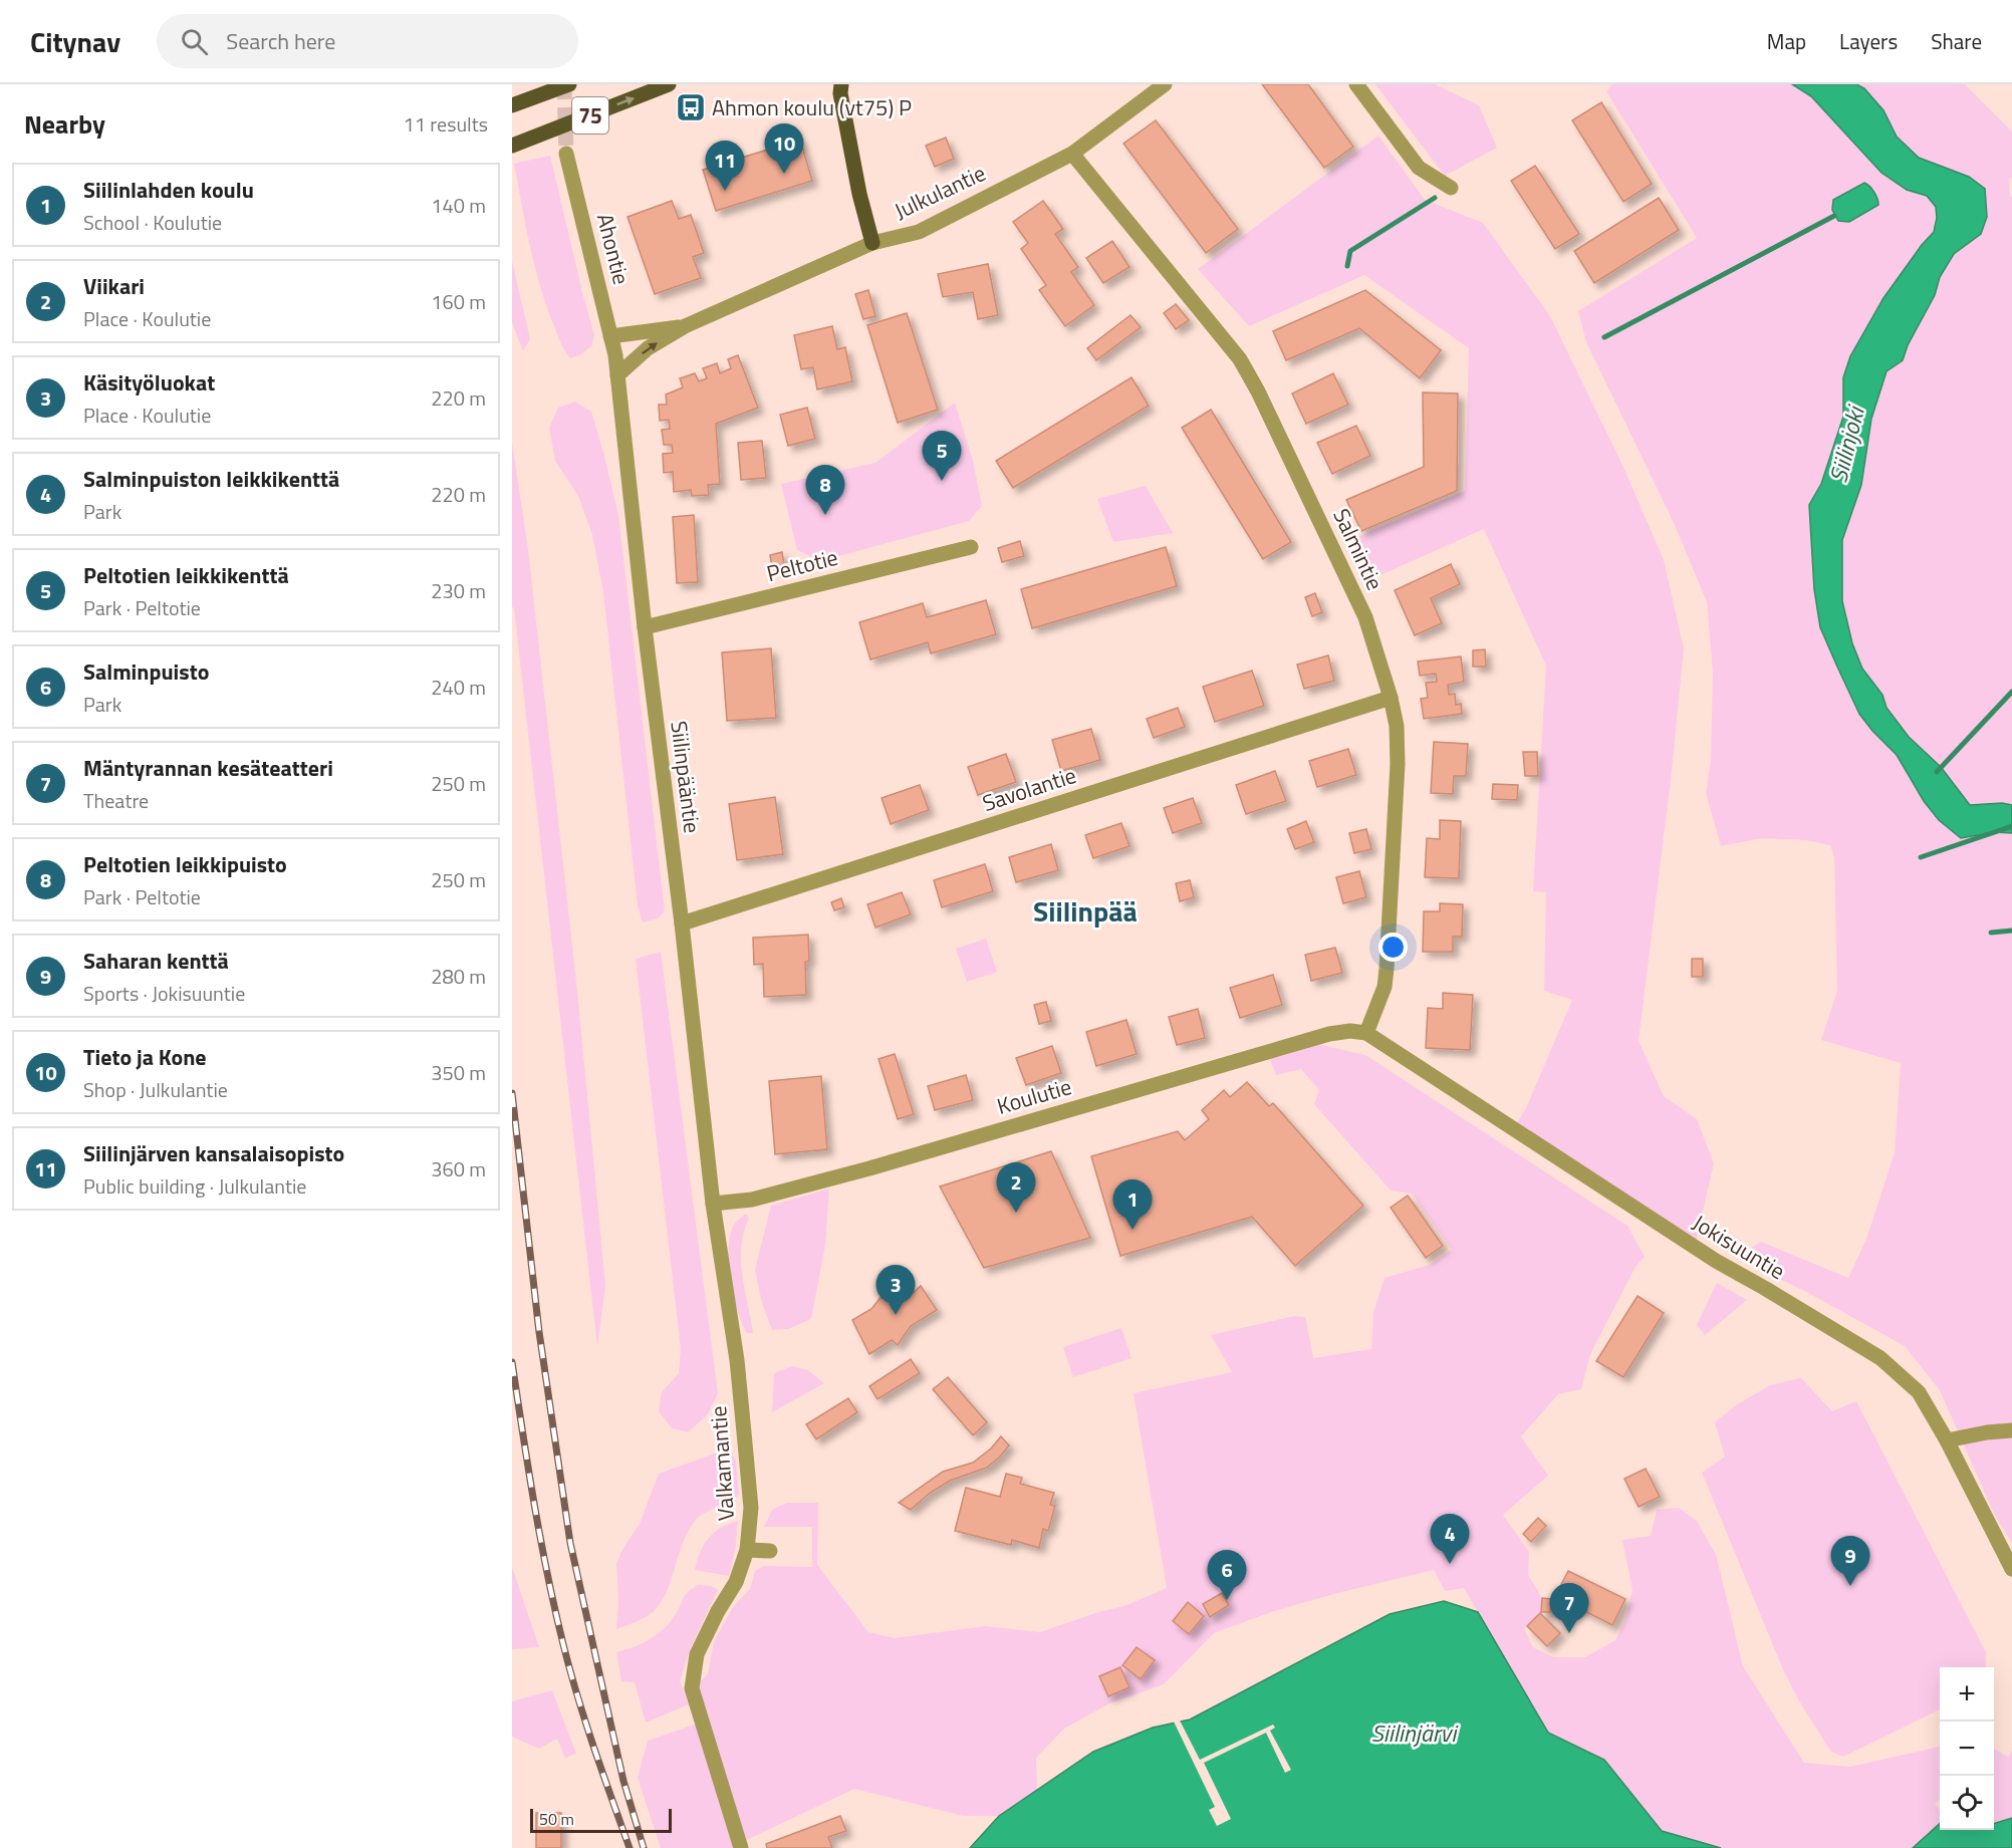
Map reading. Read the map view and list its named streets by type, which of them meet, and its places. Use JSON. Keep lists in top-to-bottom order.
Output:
{
  "streets": {
    "main road": ["75"],
    "street": [
      "Julkulantie",
      "Ahontie",
      "Salmintie",
      "Peltotie",
      "Siilinpääntie",
      "Savolantie",
      "Koulutie",
      "Jokisuuntie",
      "Valkamantie"
    ]
  },
  "crossings": [
    ["Julkulantie", "Ahontie"],
    ["Julkulantie", "Salmintie"],
    ["Julkulantie", "Siilinpääntie"],
    ["Ahontie", "Siilinpääntie"],
    ["Salmintie", "Savolantie"],
    ["Salmintie", "Koulutie"],
    ["Salmintie", "Jokisuuntie"],
    ["Peltotie", "Siilinpääntie"],
    ["Siilinpääntie", "Savolantie"],
    ["Siilinpääntie", "Koulutie"],
    ["Siilinpääntie", "Valkamantie"],
    ["Koulutie", "Jokisuuntie"],
    ["Koulutie", "Valkamantie"]
  ],
  "districts": ["Siilinpää"],
  "water": ["Siilinjoki", "Siilinjärvi"],
  "places": {
    "bus stop": ["Ahmon koulu (vt75) P"]
  },
  "scale_bar": "50 m",
  "page": {
    "header": "Citynav",
    "search": "Search here",
    "nav": ["Map", "Layers", "Share"],
    "heading": ["Nearby", "11 results"],
    "pins": [
      "10",
      "11",
      "5",
      "8",
      "2",
      "1",
      "3",
      "4",
      "9",
      "6",
      "7"
    ],
    "list": [
      {
        "mark": "1",
        "name": "Siilinlahden koulu",
        "note": "School · Koulutie",
        "value": "140 m"
      },
      {
        "mark": "2",
        "name": "Viikari",
        "note": "Place · Koulutie",
        "value": "160 m"
      },
      {
        "mark": "3",
        "name": "Käsityöluokat",
        "note": "Place · Koulutie",
        "value": "220 m"
      },
      {
        "mark": "4",
        "name": "Salminpuiston leikkikenttä",
        "note": "Park",
        "value": "220 m"
      },
      {
        "mark": "5",
        "name": "Peltotien leikkikenttä",
        "note": "Park · Peltotie",
        "value": "230 m"
      },
      {
        "mark": "6",
        "name": "Salminpuisto",
        "note": "Park",
        "value": "240 m"
      },
      {
        "mark": "7",
        "name": "Mäntyrannan kesäteatteri",
        "note": "Theatre",
        "value": "250 m"
      },
      {
        "mark": "8",
        "name": "Peltotien leikkipuisto",
        "note": "Park · Peltotie",
        "value": "250 m"
      },
      {
        "mark": "9",
        "name": "Saharan kenttä",
        "note": "Sports · Jokisuuntie",
        "value": "280 m"
      },
      {
        "mark": "10",
        "name": "Tieto ja Kone",
        "note": "Shop · Julkulantie",
        "value": "350 m"
      },
      {
        "mark": "11",
        "name": "Siilinjärven kansalaisopisto",
        "note": "Public building · Julkulantie",
        "value": "360 m"
      }
    ],
    "map_buttons": ["+", "−"],
    "scale": "50 m"
  }
}
